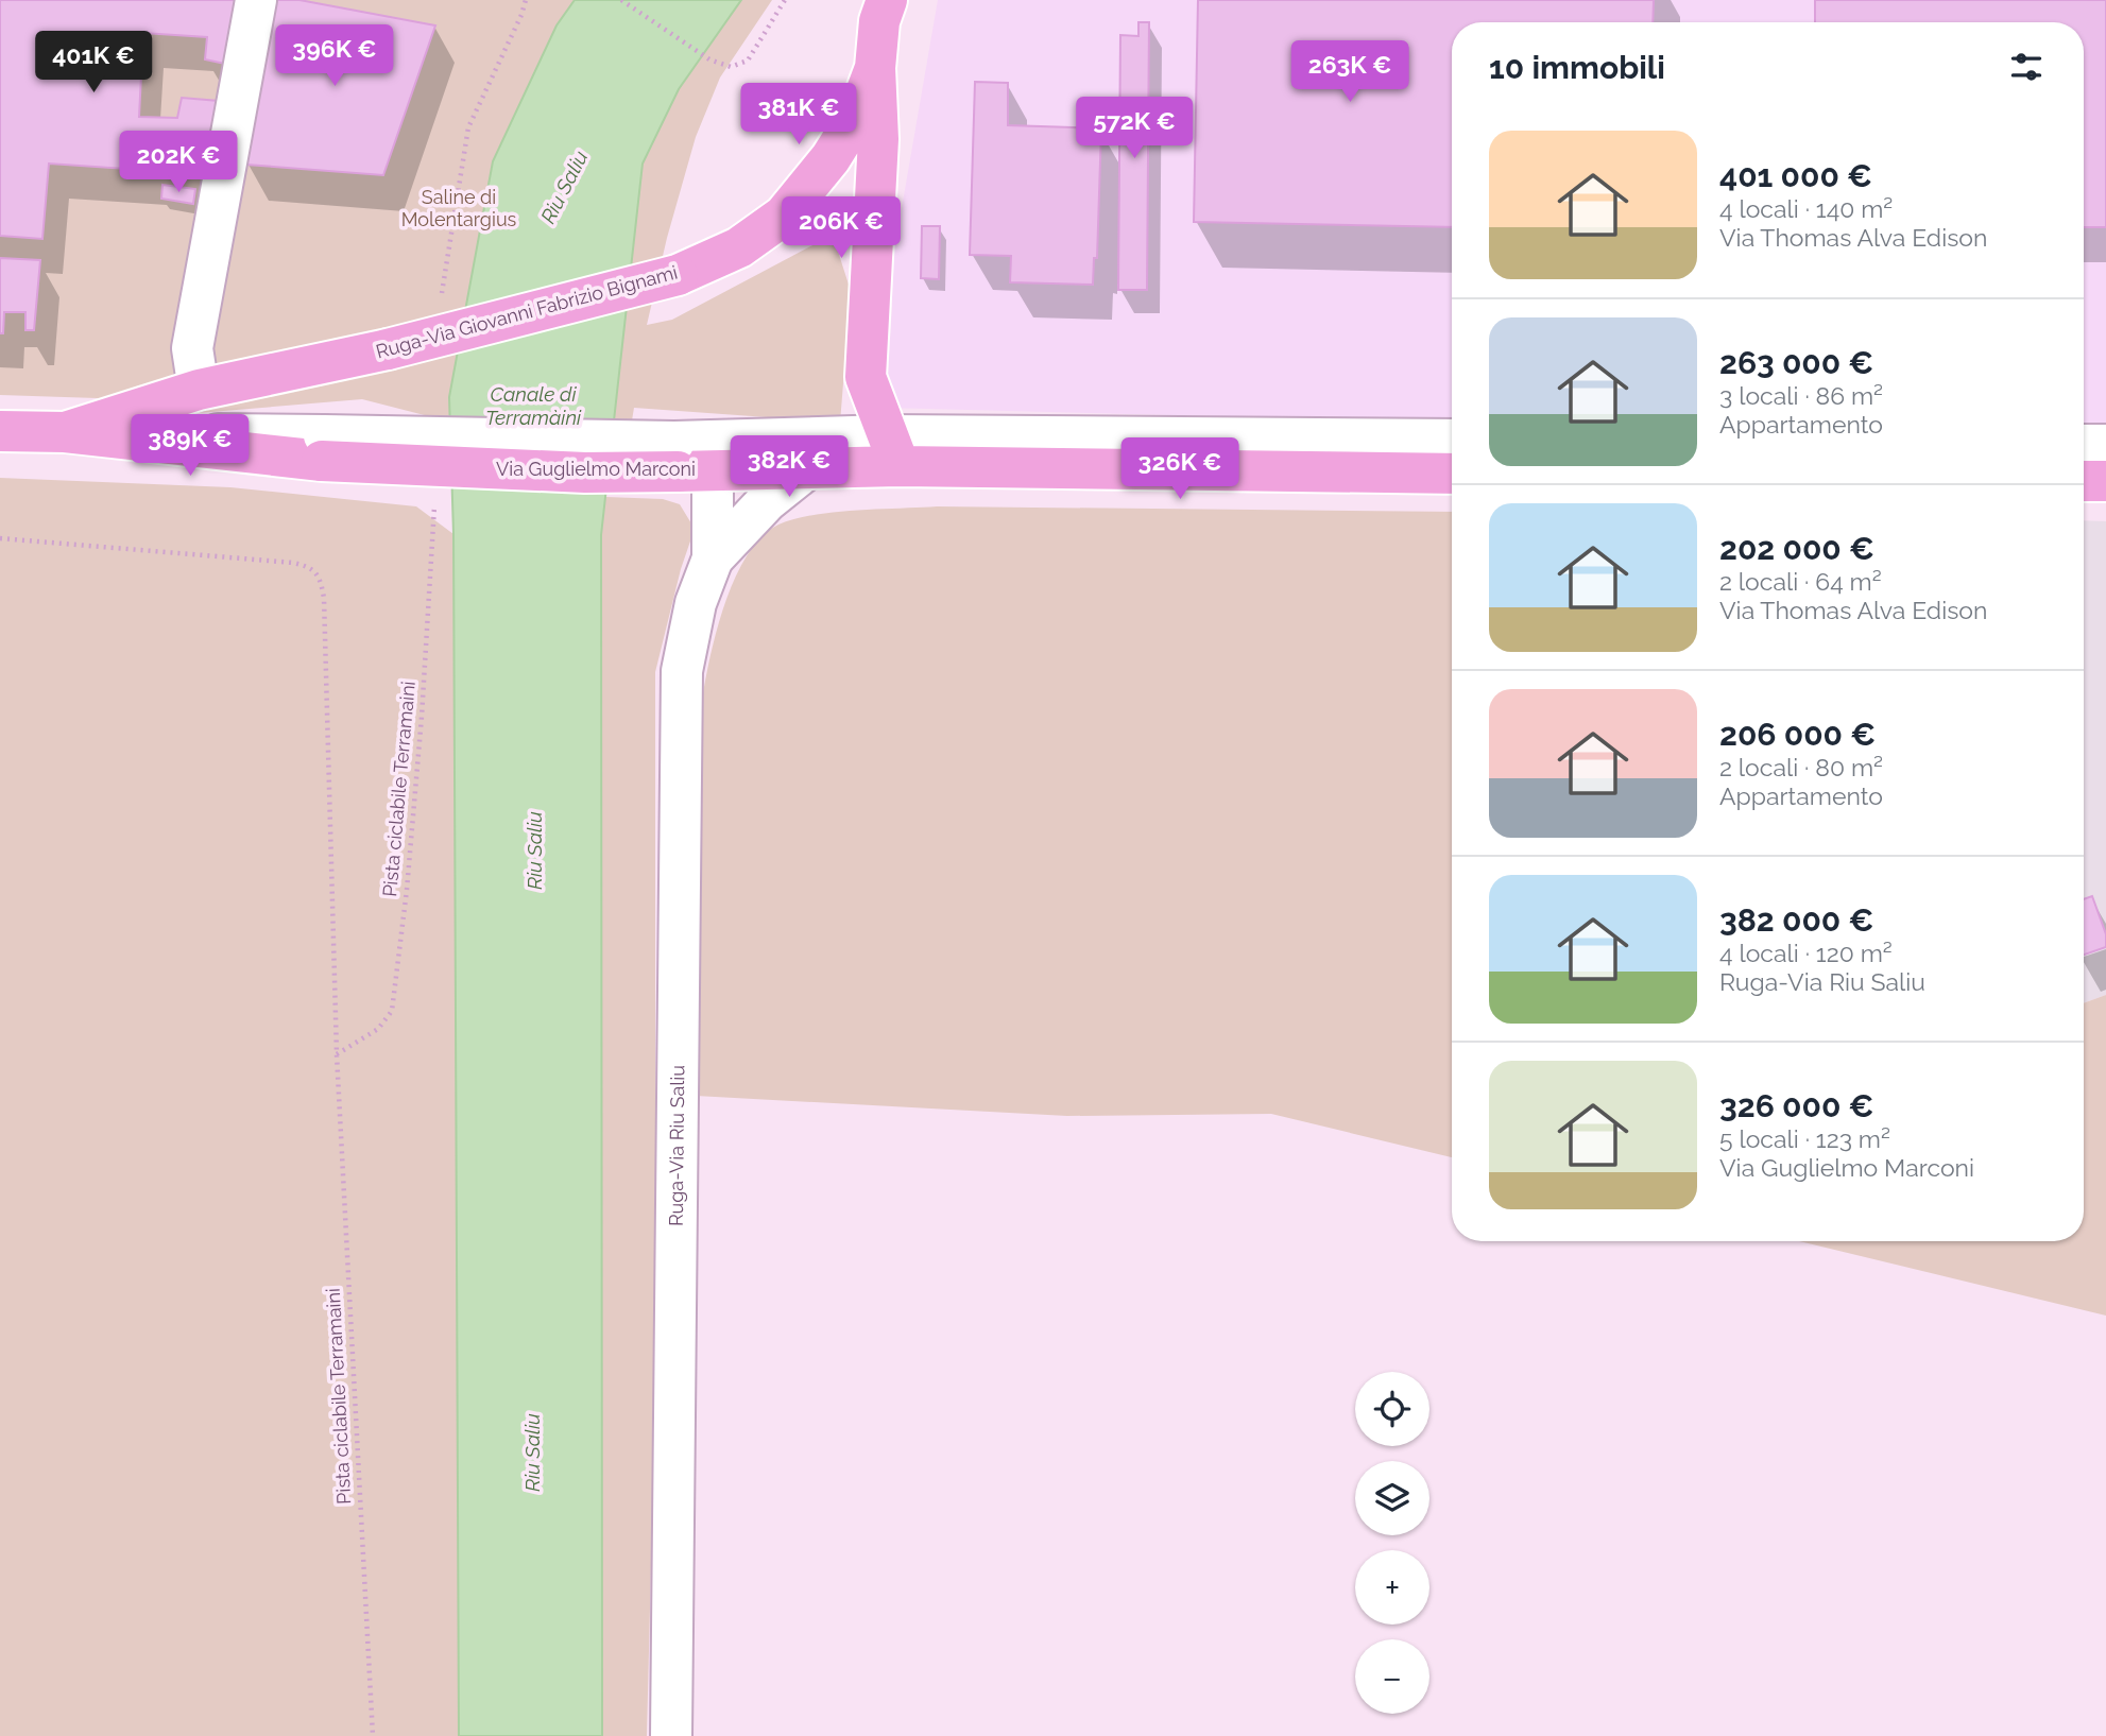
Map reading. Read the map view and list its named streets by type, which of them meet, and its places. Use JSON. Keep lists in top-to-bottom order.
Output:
{
  "streets": {
    "main road": ["Ruga-Via Giovanni Fabrizio Bignami", "Via Guglielmo Marconi"],
    "street": ["Ruga-Via Riu Saliu"],
    "path": ["Pista ciclabile Terramaini"]
  },
  "crossings": [
    ["Ruga-Via Giovanni Fabrizio Bignami", "Via Guglielmo Marconi"],
    ["Via Guglielmo Marconi", "Ruga-Via Riu Saliu"]
  ],
  "water": ["Riu Saliu", "Canale di Terramàini"],
  "parks": ["Saline di Molentargius"],
  "page": {
    "heading": "10 immobili",
    "price": [
      "396K €",
      "401K €",
      "263K €",
      "381K €",
      "572K €",
      "202K €",
      "206K €",
      "389K €",
      "382K €",
      "326K €"
    ],
    "list": [
      {
        "name": "401 000 €",
        "note": "4 locali · 140 m² · Via Thomas Alva Edison"
      },
      {
        "name": "263 000 €",
        "note": "3 locali · 86 m² · Appartamento"
      },
      {
        "name": "202 000 €",
        "note": "2 locali · 64 m² · Via Thomas Alva Edison"
      },
      {
        "name": "206 000 €",
        "note": "2 locali · 80 m² · Appartamento"
      },
      {
        "name": "382 000 €",
        "note": "4 locali · 120 m² · Ruga-Via Riu Saliu"
      },
      {
        "name": "326 000 €",
        "note": "5 locali · 123 m² · Via Guglielmo Marconi"
      }
    ],
    "map_buttons": ["+", "−"]
  }
}
